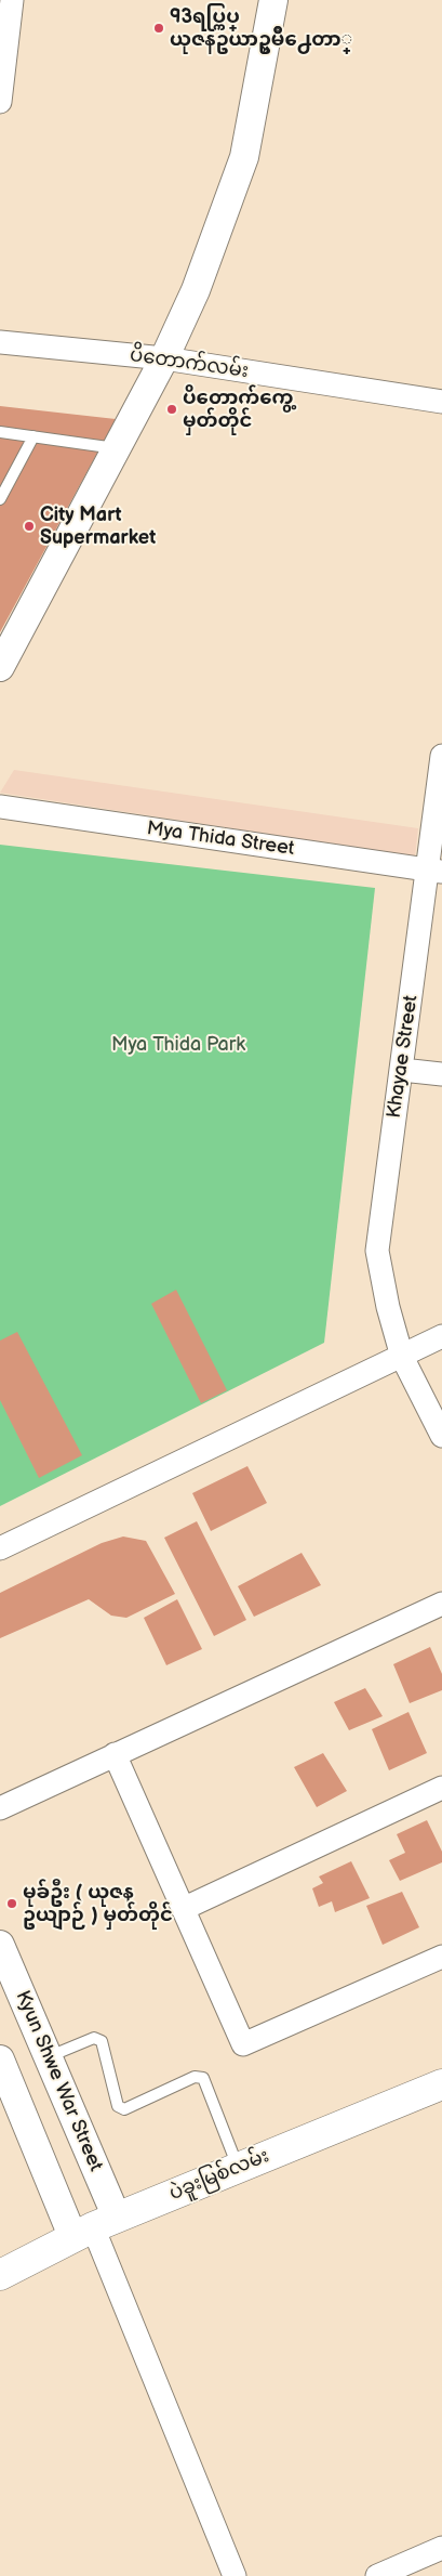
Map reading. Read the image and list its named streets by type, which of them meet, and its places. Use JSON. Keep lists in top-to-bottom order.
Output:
{
  "streets": {
    "main road": ["ပဲခူးမြစ်လမ်း"],
    "street": [
      "ပိတောက်လမ်း",
      "Mya Thida Street",
      "Khayae Street",
      "Kyun Shwe War Street"
    ]
  },
  "crossings": [
    ["Mya Thida Street", "Khayae Street"],
    ["Kyun Shwe War Street", "ပဲခူးမြစ်လမ်း"]
  ],
  "parks": ["Mya Thida Park"],
  "places": [
    "93ရပ္ကြပ္ ယုဇနဥယာဥ္ၿမိဳ႕ေတာ္",
    "ပိတောက်ကွေ့ မှတ်တိုင်",
    "City Mart Supermarket",
    "မုခ်ဦး ( ယုဇန ဥယျာဉ် ) မှတ်တိုင်"
  ]
}
